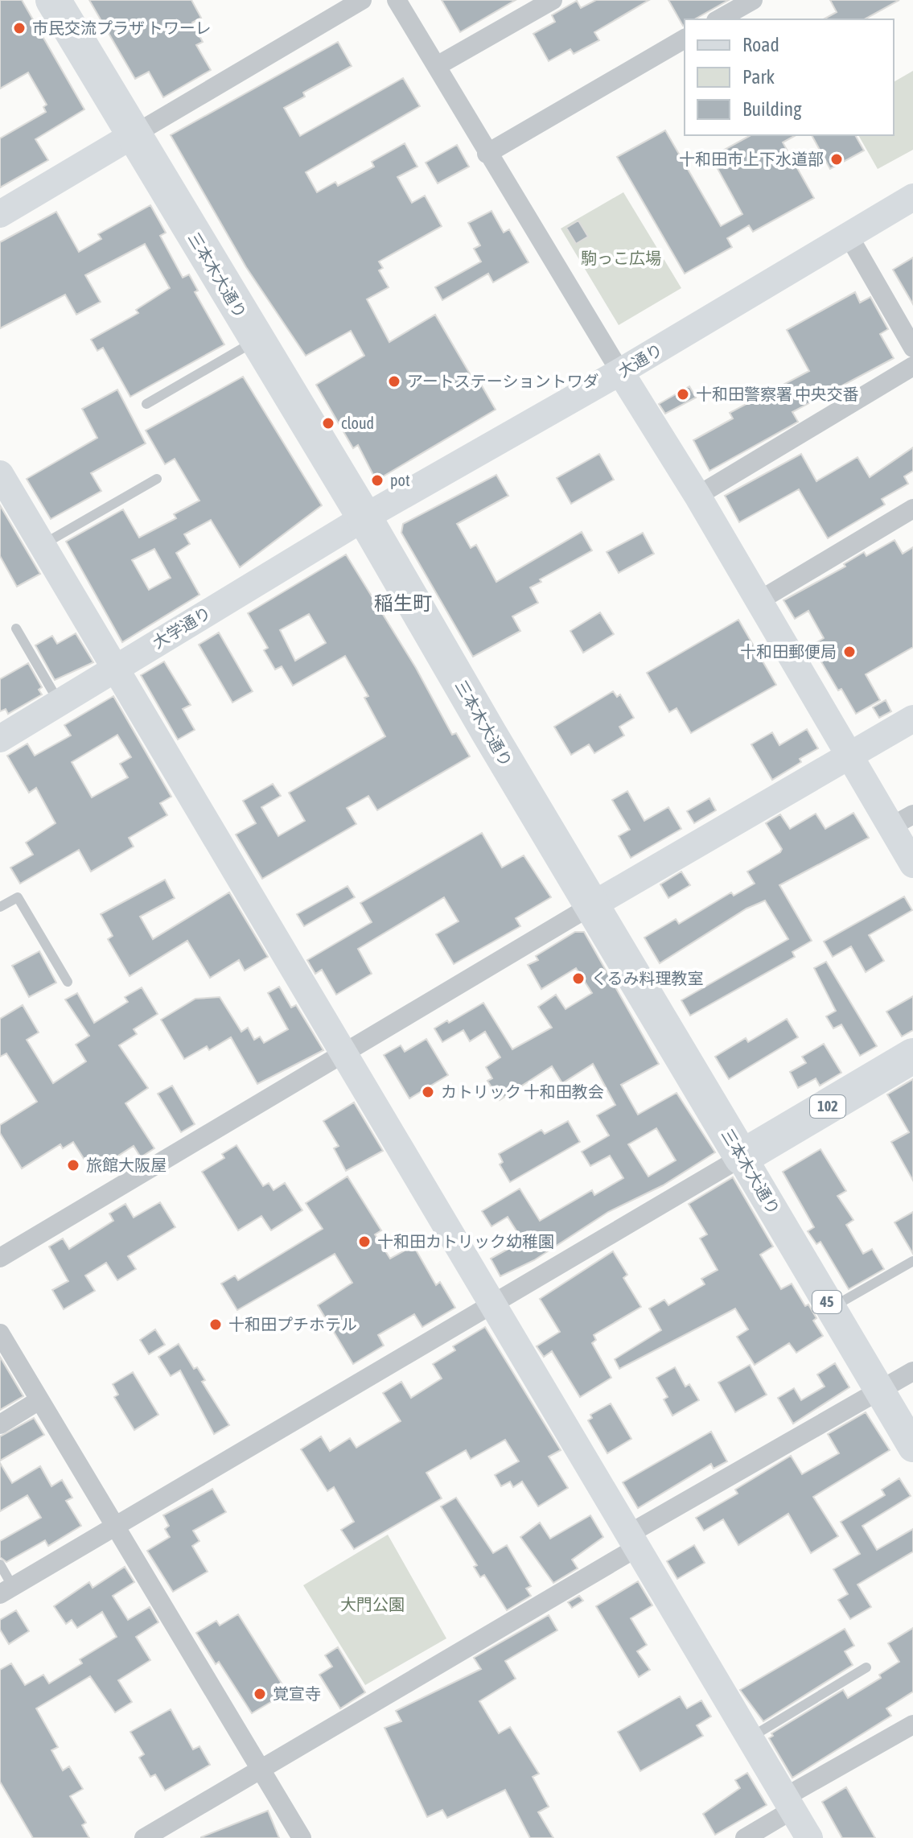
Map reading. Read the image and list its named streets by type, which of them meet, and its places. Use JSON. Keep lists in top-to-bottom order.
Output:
{
  "streets": {
    "highway": ["三本木大通り", "102"],
    "main road": ["45"],
    "street": ["大通り", "大学通り"]
  },
  "crossings": [
    ["三本木大通り", "大通り"],
    ["三本木大通り", "大学通り"],
    ["三本木大通り", "102"],
    ["大通り", "大学通り"]
  ],
  "districts": ["稲生町"],
  "parks": ["駒っこ広場", "大門公園"],
  "places": [
    "市民交流プラザ トワーレ",
    "十和田市上下水道部",
    "アートステーショントワダ",
    "十和田警察署 中央交番",
    "cloud",
    "pot",
    "十和田郵便局",
    "くるみ料理教室",
    "カトリック 十和田教会",
    "旅館大阪屋",
    "十和田カトリック幼稚園",
    "十和田プチホテル",
    "覚宣寺"
  ],
  "legend": ["Road", "Park", "Building"]
}
